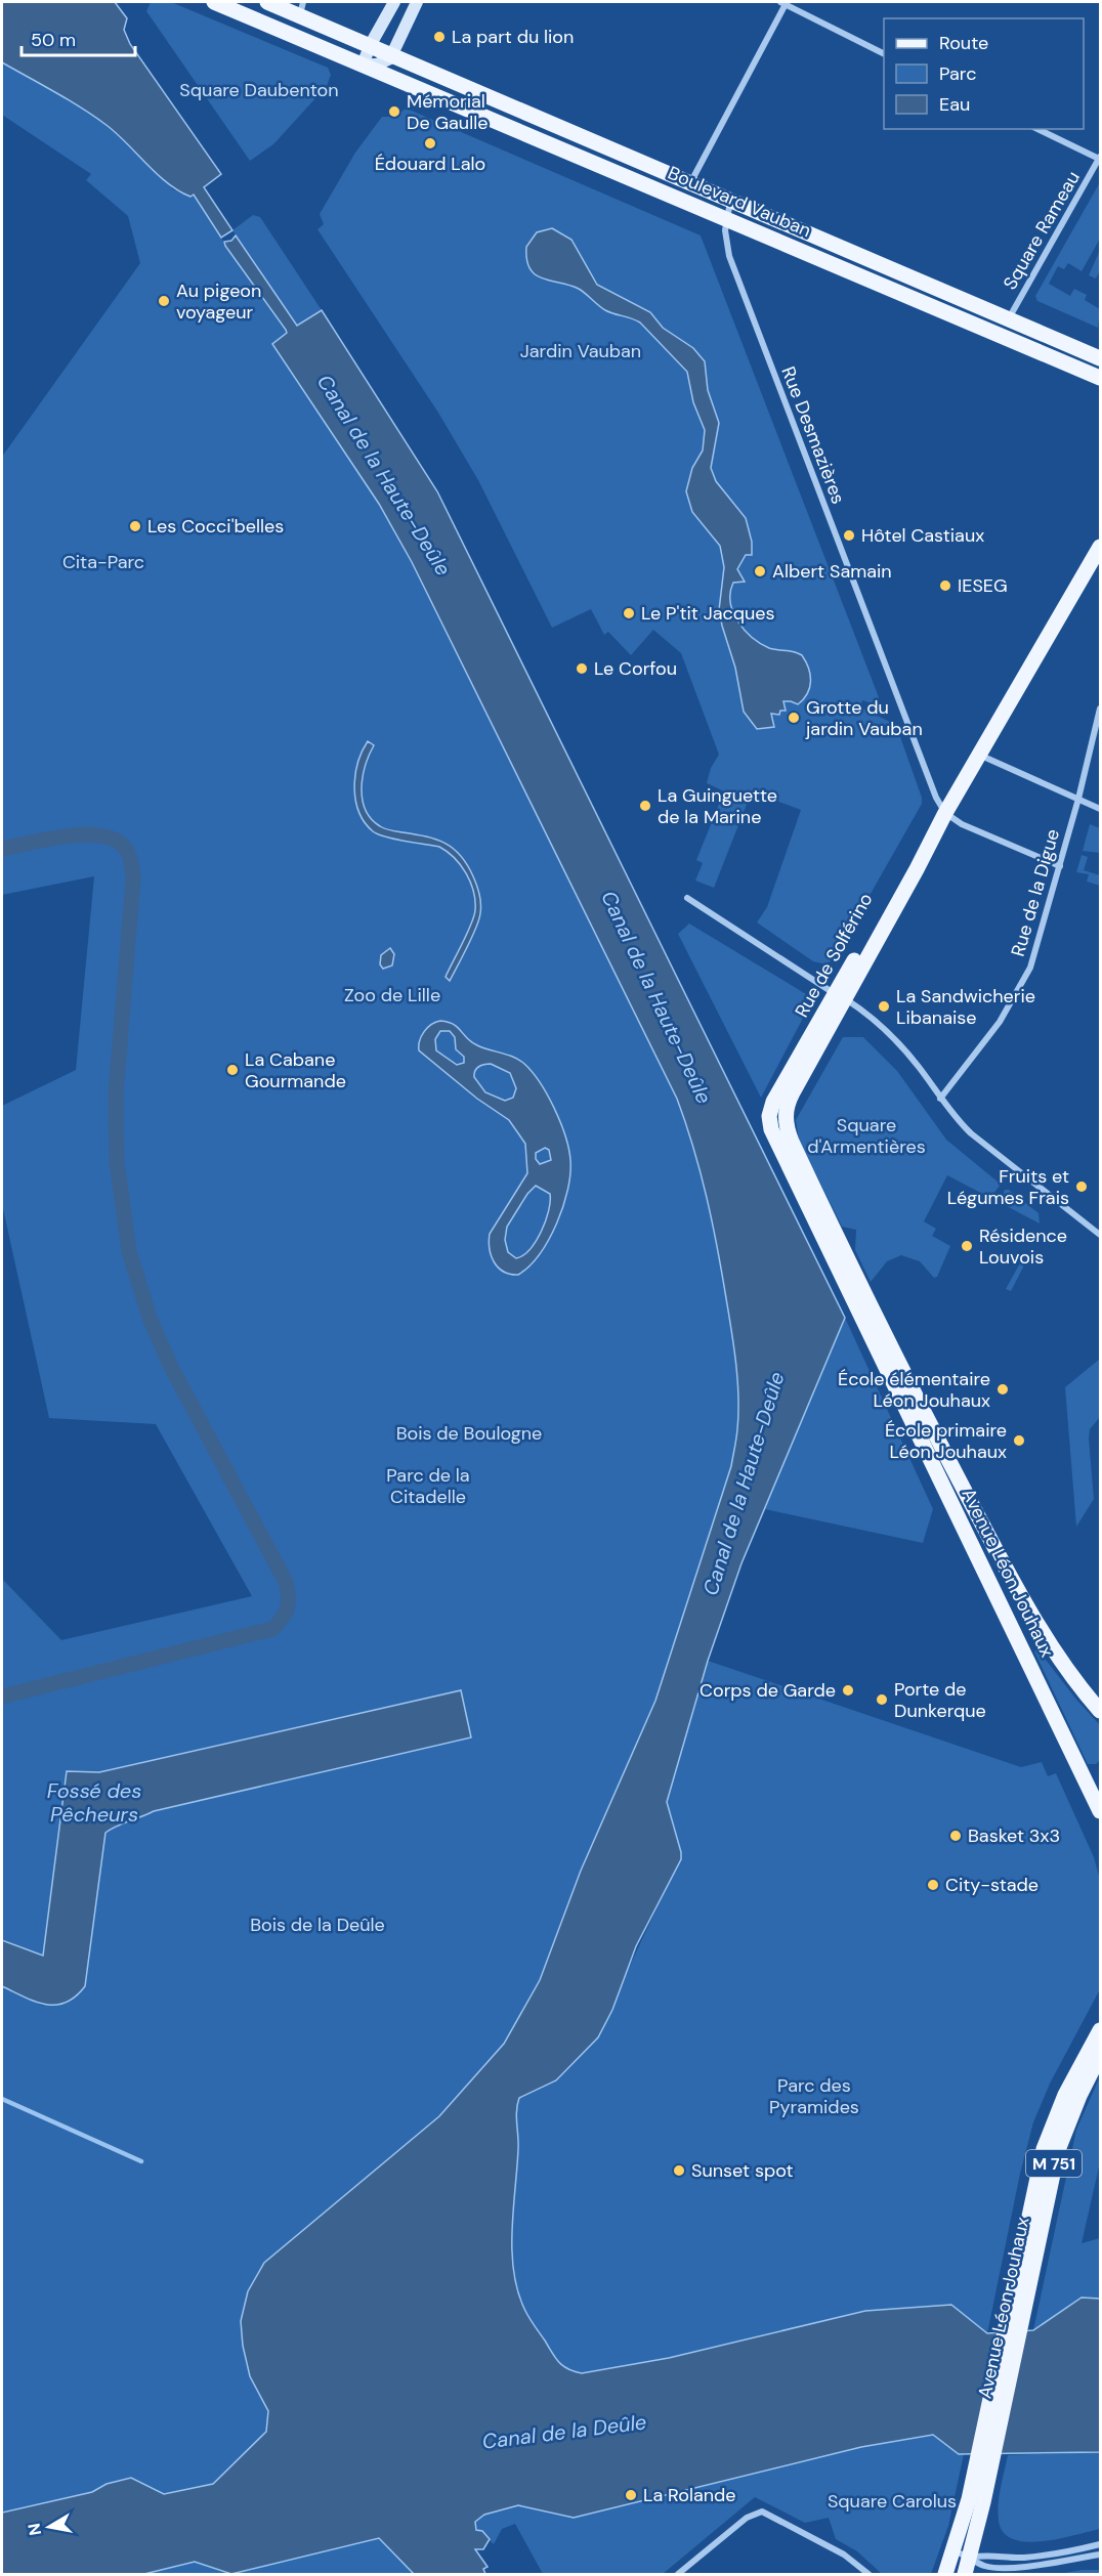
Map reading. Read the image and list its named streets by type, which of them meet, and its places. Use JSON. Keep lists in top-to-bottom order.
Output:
{
  "streets": {
    "main road": [
      "Boulevard Vauban",
      "Rue de Solférino",
      "Avenue Léon Jouhaux",
      "M 751"
    ],
    "street": ["Square Rameau", "Rue Desmazières", "Rue de la Digue"]
  },
  "crossings": [
    ["Boulevard Vauban", "Square Rameau"],
    ["Boulevard Vauban", "Rue Desmazières"],
    ["Rue Desmazières", "Rue de Solférino"],
    ["Rue de Solférino", "Avenue Léon Jouhaux"]
  ],
  "water": ["Canal de la Haute-Deûle", "Fossé des Pêcheurs", "Canal de la Deûle"],
  "parks": [
    "Square Daubenton",
    "Jardin Vauban",
    "Cita-Parc",
    "Zoo de Lille",
    "Square d'Armentières",
    "Bois de Boulogne",
    "Parc de la Citadelle",
    "Bois de la Deûle",
    "Parc des Pyramides",
    "Square Carolus"
  ],
  "places": [
    "La part du lion",
    "Mémorial De Gaulle",
    "Édouard Lalo",
    "Au pigeon voyageur",
    "Les Cocci'belles",
    "Hôtel Castiaux",
    "Albert Samain",
    "IESEG",
    "Le P'tit Jacques",
    "Le Corfou",
    "Grotte du jardin Vauban",
    "La Guinguette de la Marine",
    "La Sandwicherie Libanaise",
    "La Cabane Gourmande",
    "Fruits et Légumes Frais",
    "Résidence Louvois",
    "École élémentaire Léon Jouhaux",
    "École primaire Léon Jouhaux",
    "Corps de Garde",
    "Porte de Dunkerque",
    "Basket 3x3",
    "City-stade",
    "Sunset spot",
    "La Rolande"
  ],
  "legend": ["Route", "Parc", "Eau"],
  "scale_bar": "50 m",
  "north": "left"
}
